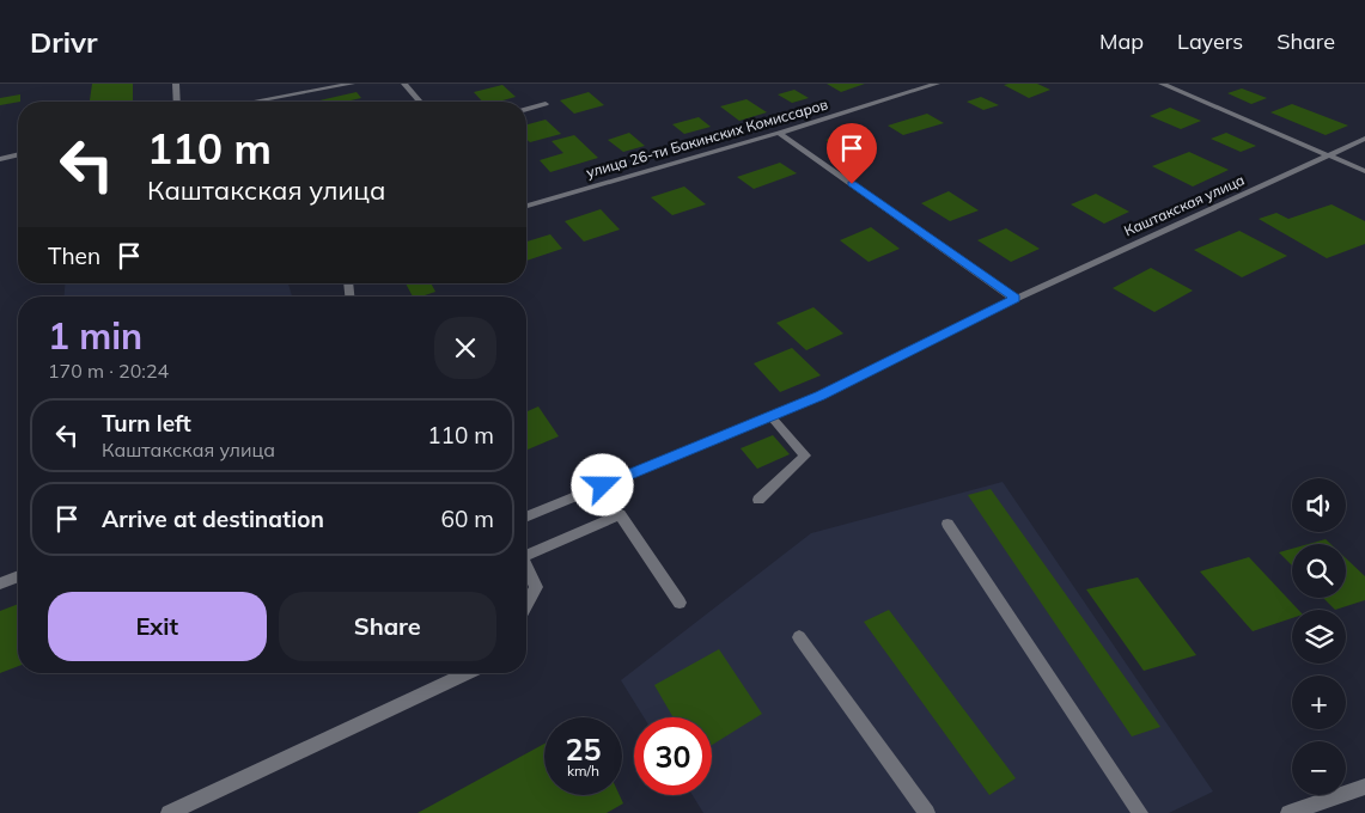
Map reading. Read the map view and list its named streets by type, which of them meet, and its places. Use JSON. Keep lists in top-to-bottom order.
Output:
{
  "streets": {
    "street": ["улица 26-ти Бакинских Комиссаров", "Каштакская улица"]
  },
  "page": {
    "header": "Drivr",
    "nav": ["Map", "Layers", "Share"],
    "turn": ["110 m", "Каштакская улица"],
    "then": "Then",
    "heading": ["1 min", "170 m · 20:24"],
    "list": [
      {
        "name": "Turn left",
        "note": "Каштакская улица",
        "value": "110 m"
      },
      {
        "name": "Arrive at destination",
        "value": "60 m"
      }
    ],
    "map_buttons": ["+", "−"],
    "buttons": ["Exit", "Share"],
    "speed": "25 km/h",
    "limit": "30"
  }
}
